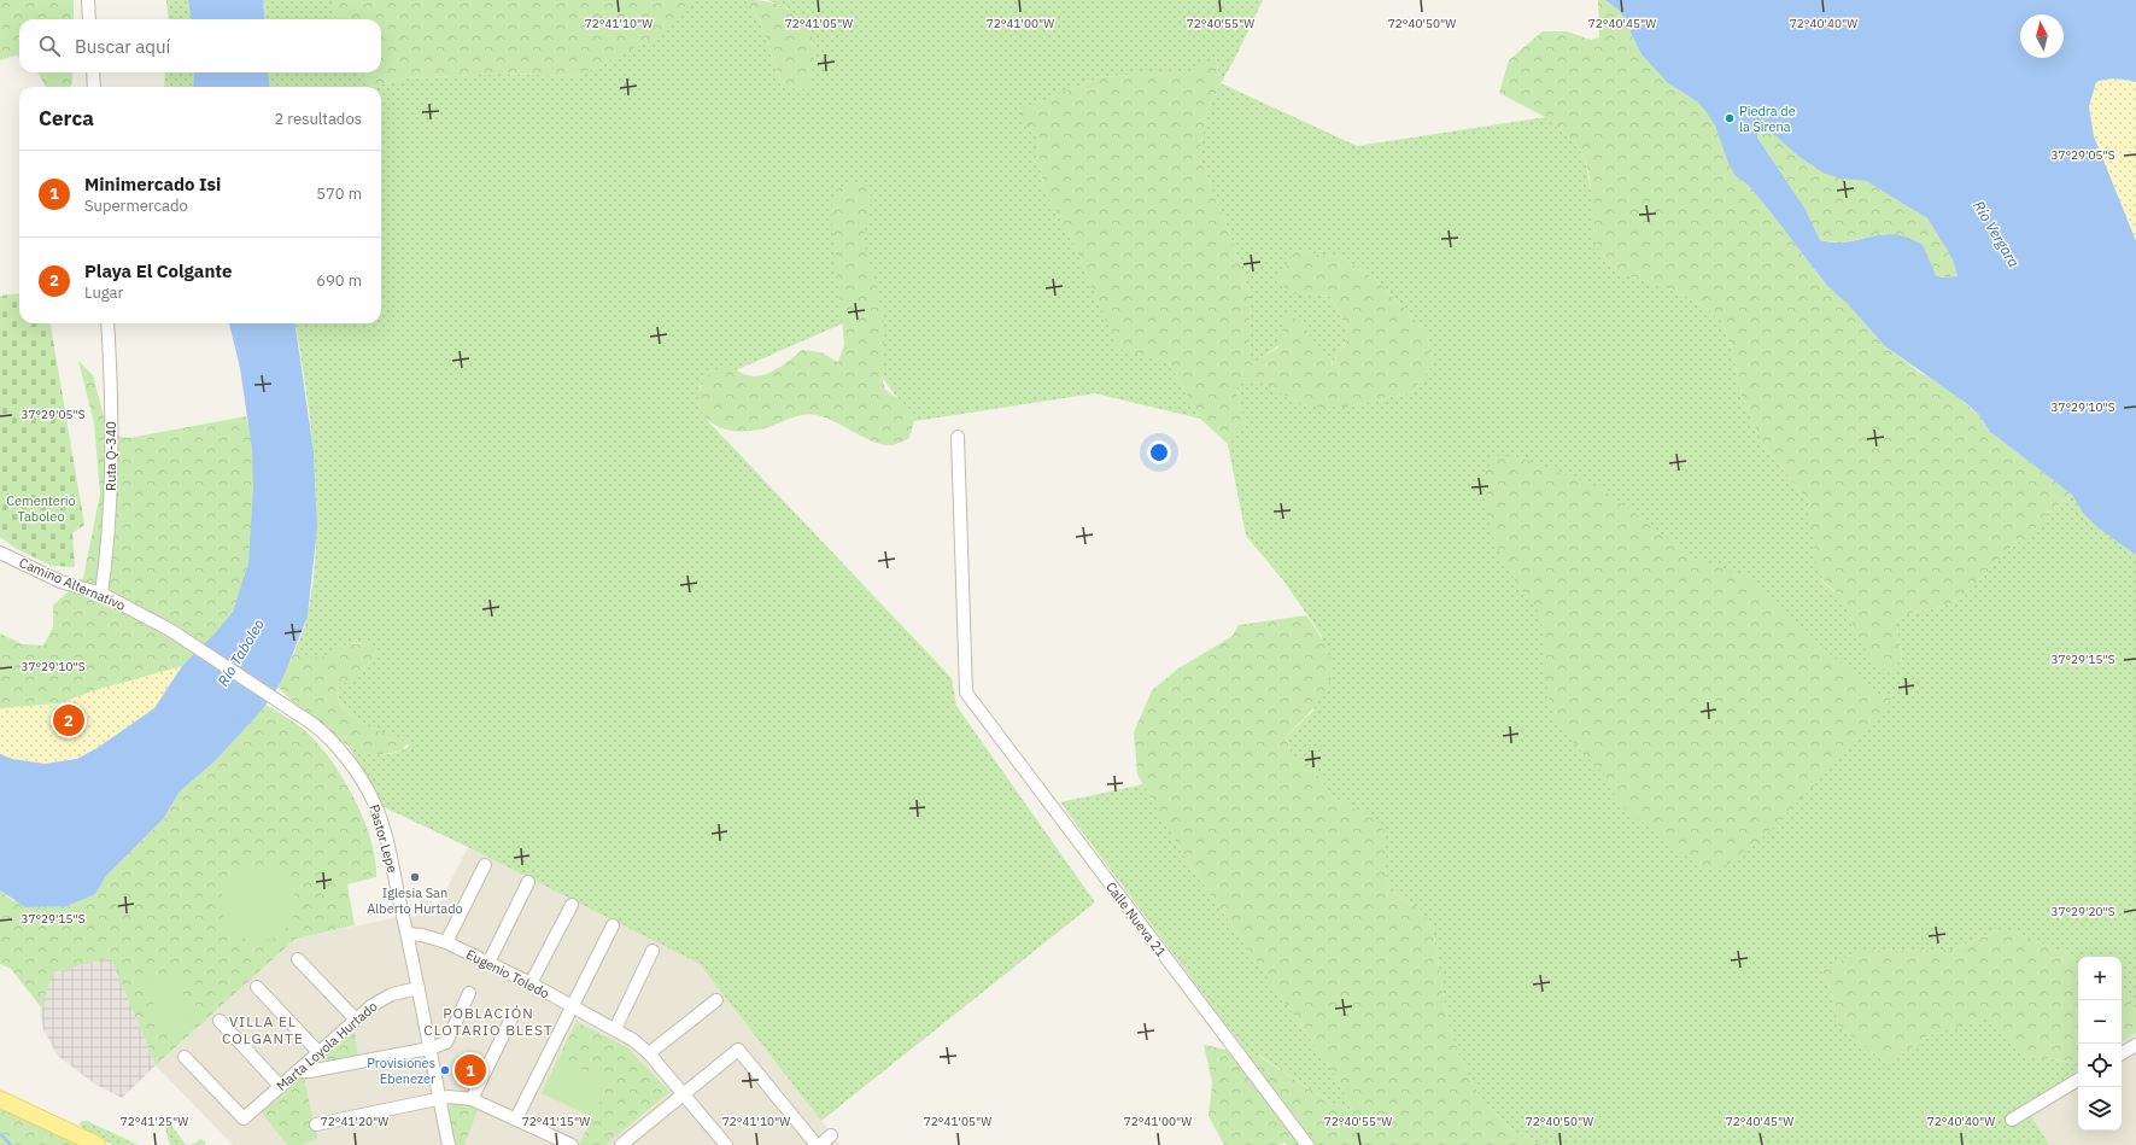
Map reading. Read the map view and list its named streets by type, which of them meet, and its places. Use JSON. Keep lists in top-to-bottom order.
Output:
{
  "streets": {
    "street": [
      "Ruta Q-340",
      "Camino Alternativo",
      "Pastor Lepe",
      "Calle Nueva 21",
      "Eugenio Toledo",
      "Marta Loyola Hurtado"
    ]
  },
  "crossings": [
    ["Ruta Q-340", "Camino Alternativo"],
    ["Camino Alternativo", "Pastor Lepe"],
    ["Pastor Lepe", "Eugenio Toledo"],
    ["Pastor Lepe", "Marta Loyola Hurtado"]
  ],
  "districts": ["POBLACIÓN CLOTARIO BLEST", "VILLA EL COLGANTE"],
  "water": ["Río Vergara", "Río Taboleo"],
  "parks": ["Cementerio Taboleo"],
  "places": ["Piedra de la Sirena", "Iglesia San Alberto Hurtado", "Provisiones Ebenezer"],
  "north": "top",
  "page": {
    "search": "Buscar aquí",
    "heading": ["Cerca", "2 resultados"],
    "list": [
      {
        "mark": "1",
        "name": "Minimercado Isi",
        "note": "Supermercado",
        "value": "570 m"
      },
      {
        "mark": "2",
        "name": "Playa El Colgante",
        "note": "Lugar",
        "value": "690 m"
      }
    ],
    "pins": ["2", "1"],
    "map_buttons": ["+", "−"]
  },
  "coordinates": [
    "72°41'10\"W",
    "72°41'05\"W",
    "72°41'00\"W",
    "72°40'55\"W",
    "72°40'50\"W",
    "72°40'45\"W",
    "72°40'40\"W",
    "37°29'05\"S",
    "37°29'10\"S",
    "37°29'15\"S",
    "37°29'20\"S",
    "72°41'25\"W",
    "72°41'20\"W",
    "72°41'15\"W"
  ]
}
